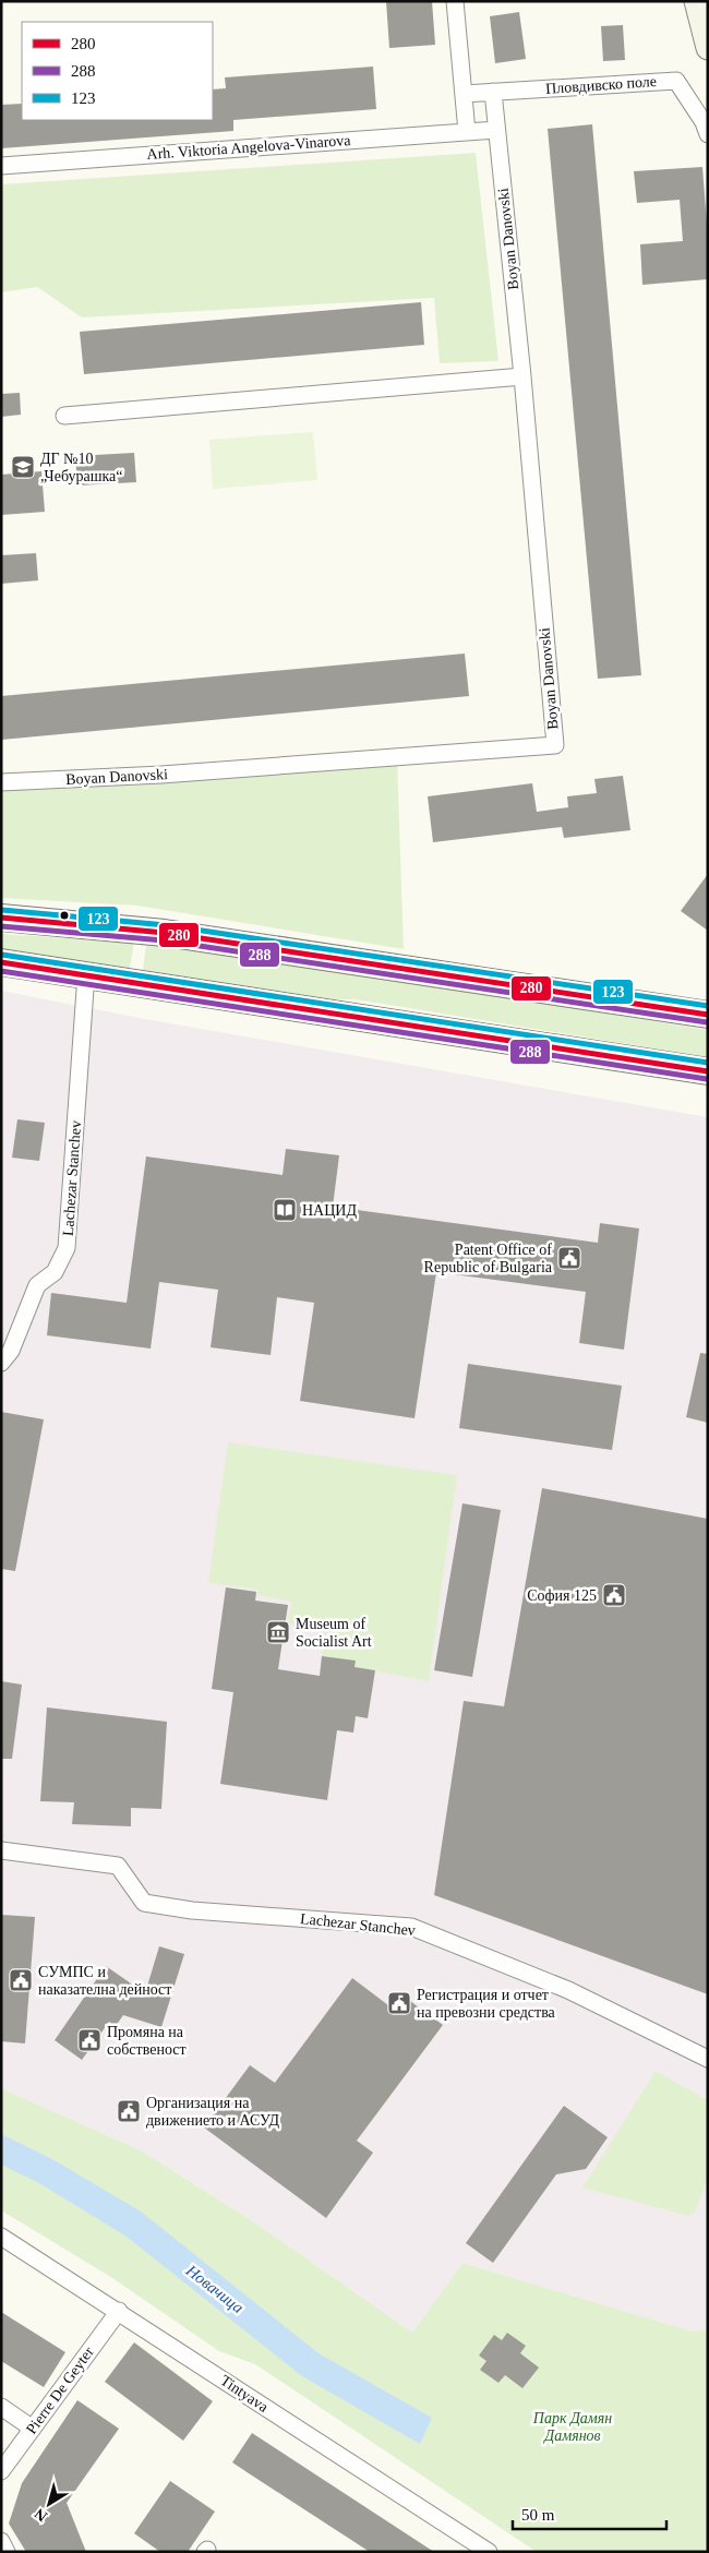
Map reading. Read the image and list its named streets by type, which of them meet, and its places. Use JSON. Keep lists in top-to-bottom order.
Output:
{
  "streets": {
    "street": [
      "Пловдивско поле",
      "Arh. Viktoria Angelova-Vinarova",
      "Boyan Danovski",
      "Lachezar Stanchev",
      "Pierre De Geyter",
      "Tintyava"
    ]
  },
  "crossings": [
    ["Пловдивско поле", "Boyan Danovski"],
    ["Arh. Viktoria Angelova-Vinarova", "Boyan Danovski"],
    ["Pierre De Geyter", "Tintyava"]
  ],
  "water": ["Новачица"],
  "parks": ["Парк Дамян Дамянов"],
  "places": {
    "school or university": ["ДГ №10 „Чебурашка“"],
    "library": ["НАЦИД"],
    "public building": [
      "Patent Office of Republic of Bulgaria",
      "София 125",
      "СУМПС и наказателна дейност",
      "Регистрация и отчет на превозни средства",
      "Промяна на собственост",
      "Организация на движението и АСУД"
    ],
    "museum": ["Museum of Socialist Art"]
  },
  "lines": ["transit line 123", "transit line 280", "transit line 288"],
  "legend": ["280", "288", "123"],
  "scale_bar": "50 m",
  "north": "bottom left"
}
